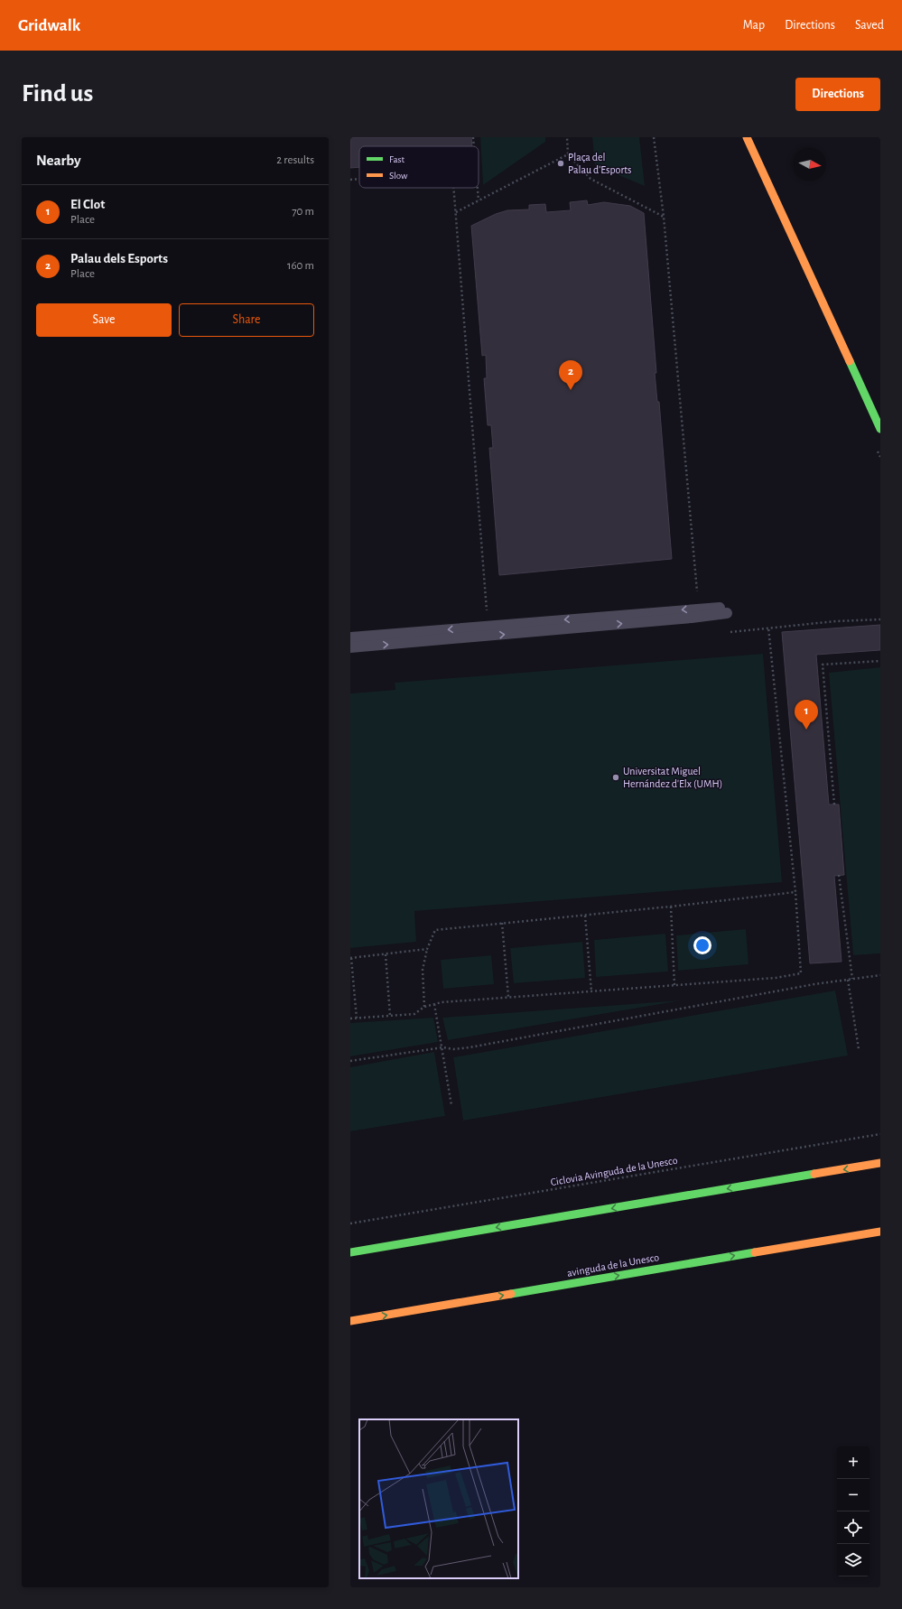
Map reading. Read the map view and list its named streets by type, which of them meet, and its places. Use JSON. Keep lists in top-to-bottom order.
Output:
{
  "streets": {
    "main road": ["avinguda de la Unesco"],
    "path": ["Ciclovia Avinguda de la Unesco"]
  },
  "places": ["Plaça del Palau d'Esports", "Universitat Miguel Hernández d'Elx (UMH)"],
  "legend": ["Fast", "Slow"],
  "north": "right",
  "page": {
    "header": "Gridwalk",
    "nav": ["Map", "Directions", "Saved"],
    "buttons": [
      "Directions",
      ["Save", "Share"]
    ],
    "title": "Find us",
    "heading": ["Nearby", "2 results"],
    "list": [
      {
        "mark": "1",
        "name": "El Clot",
        "note": "Place",
        "value": "70 m"
      },
      {
        "mark": "2",
        "name": "Palau dels Esports",
        "note": "Place",
        "value": "160 m"
      }
    ],
    "pins": ["2", "1"],
    "map_buttons": ["+", "−"]
  }
}
